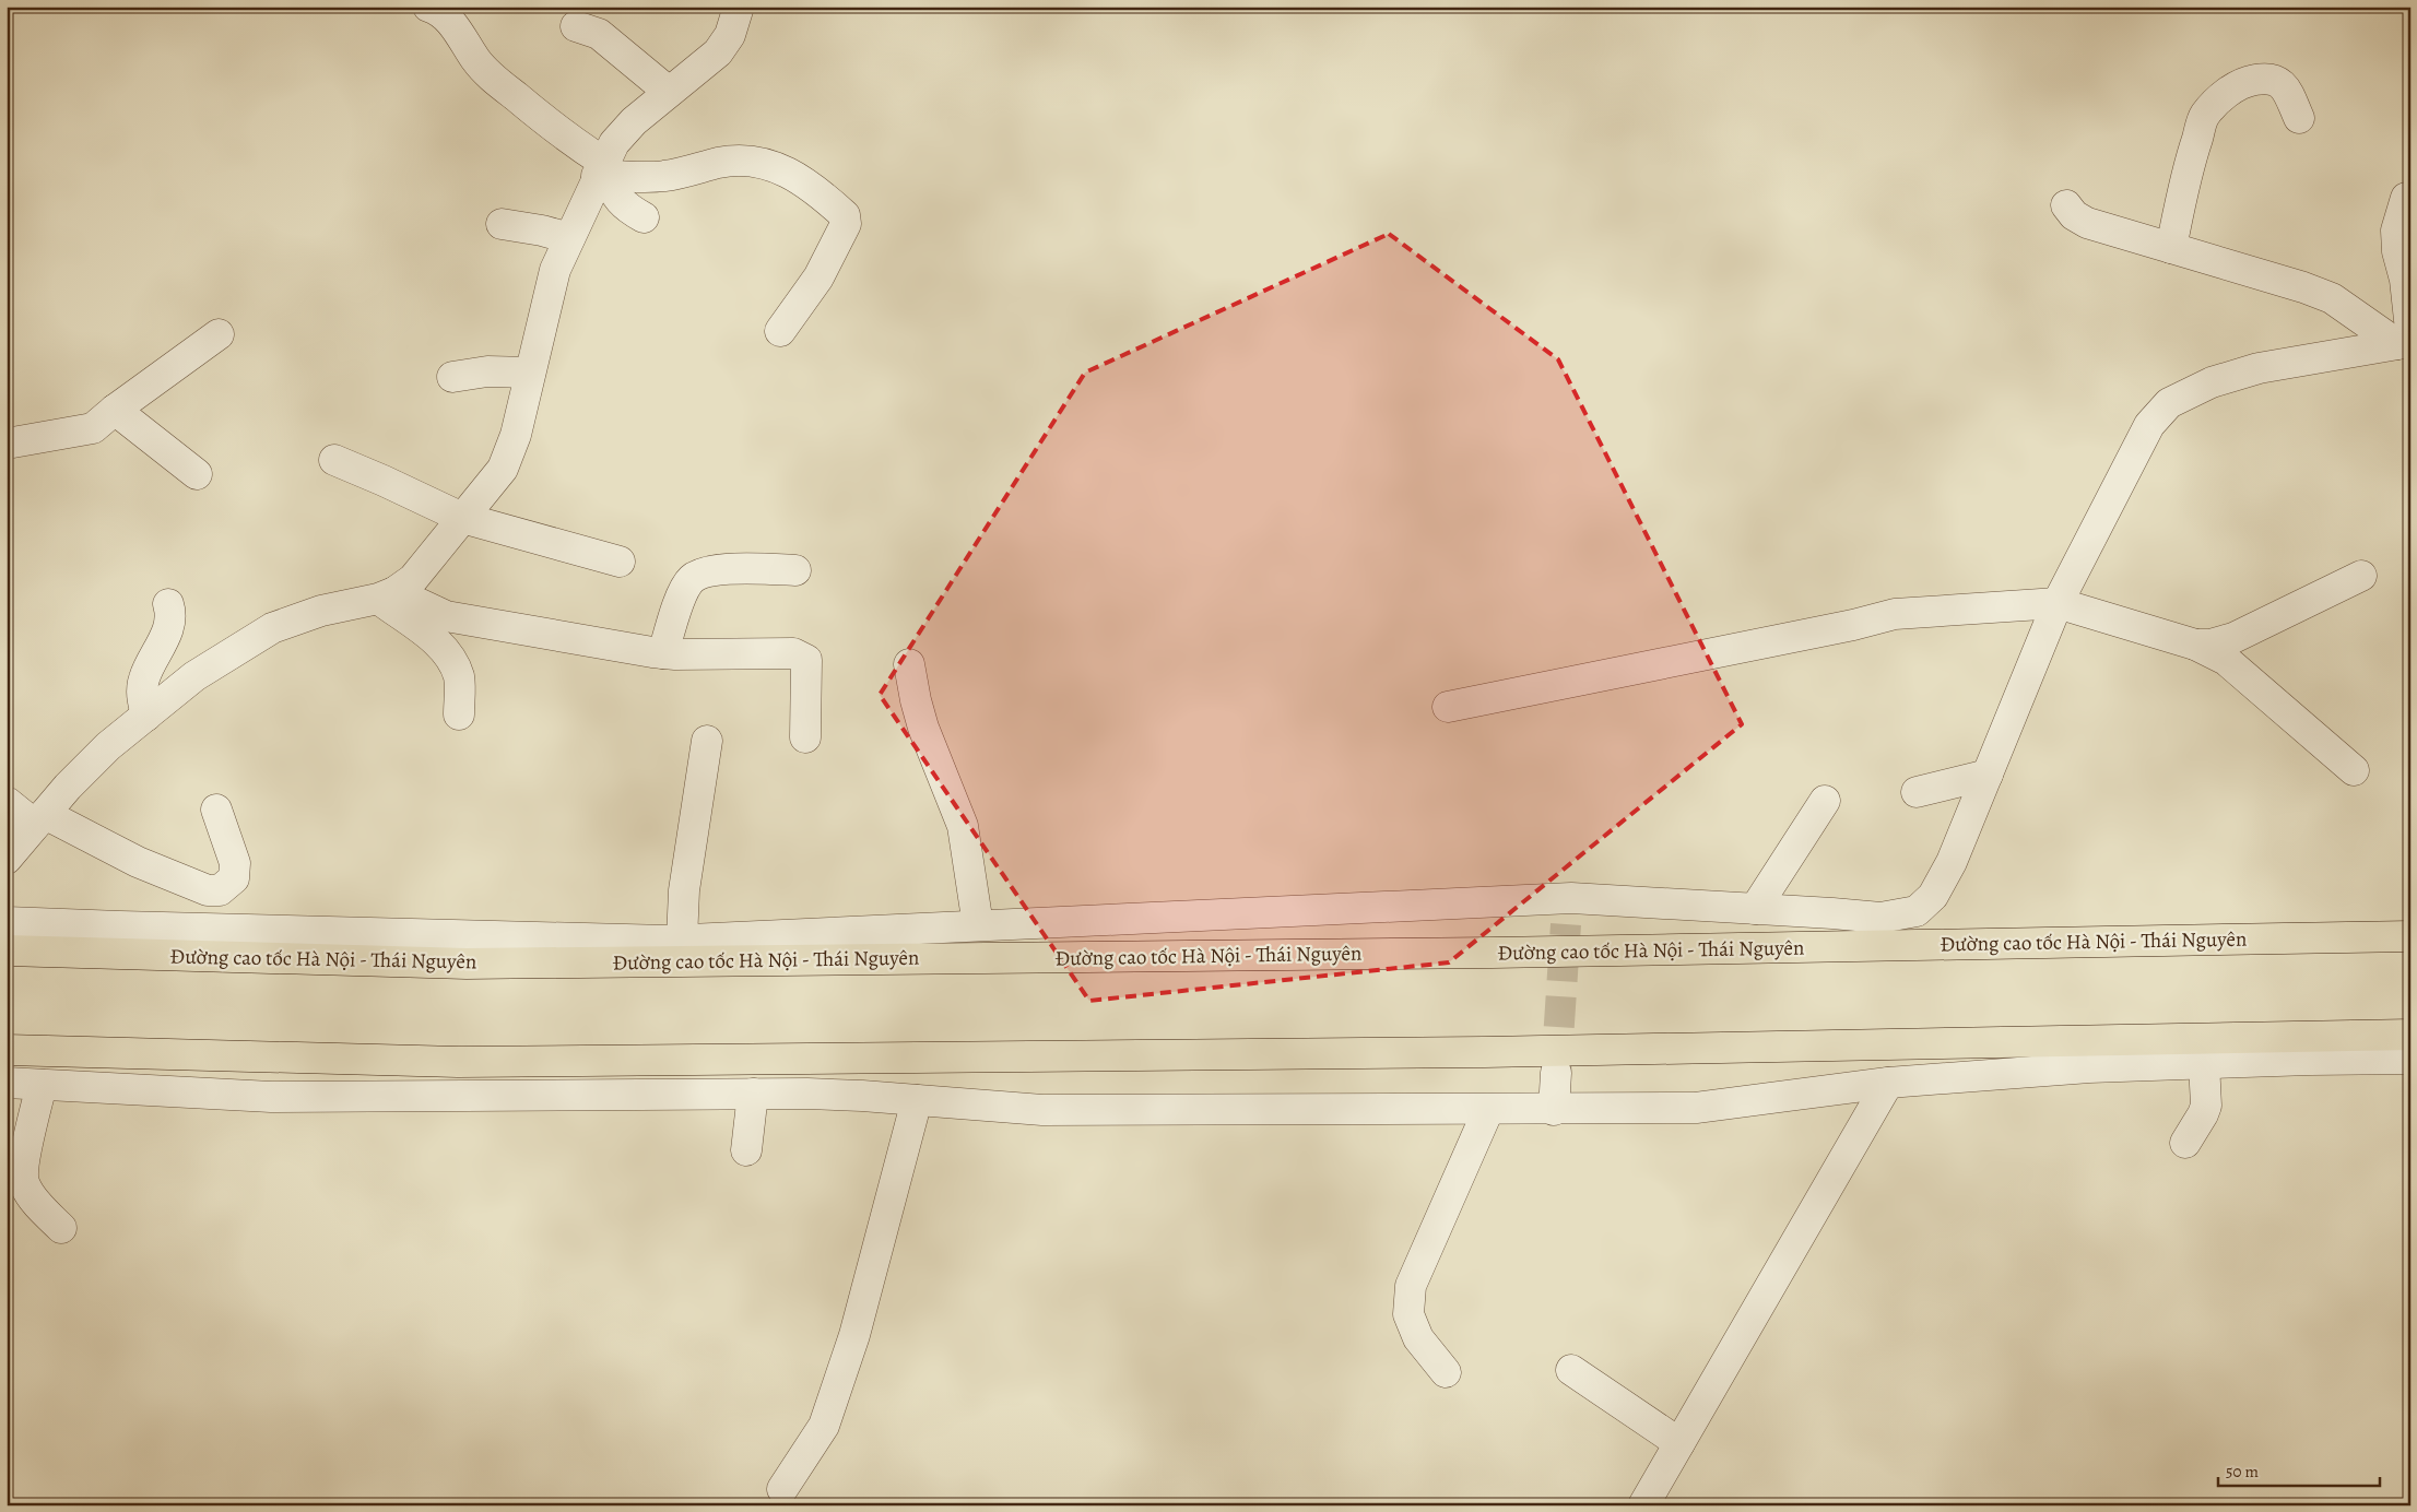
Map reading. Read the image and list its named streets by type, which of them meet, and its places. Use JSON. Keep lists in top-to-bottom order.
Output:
{
  "streets": {
    "highway": ["Đường cao tốc Hà Nội - Thái Nguyên"]
  },
  "scale_bar": "50 m"
}
